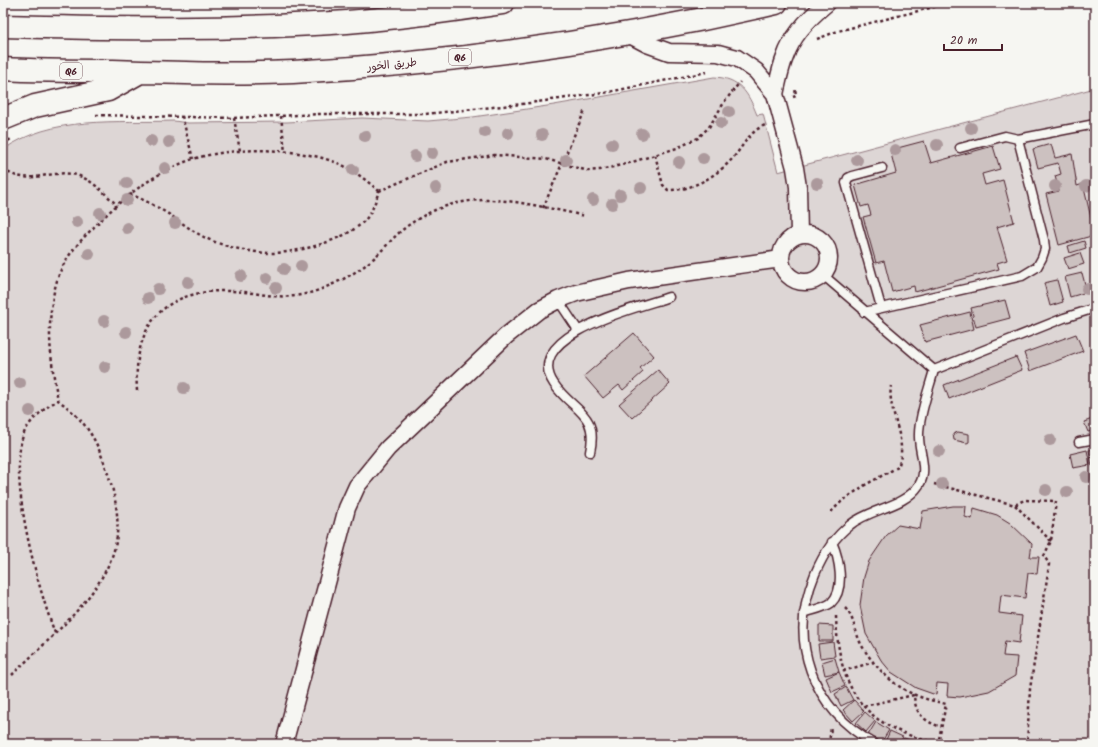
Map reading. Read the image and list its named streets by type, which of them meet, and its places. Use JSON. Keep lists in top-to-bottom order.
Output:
{
  "streets": {
    "highway": ["Q6", "طريق الخور"]
  },
  "scale_bar": "20 m"
}
